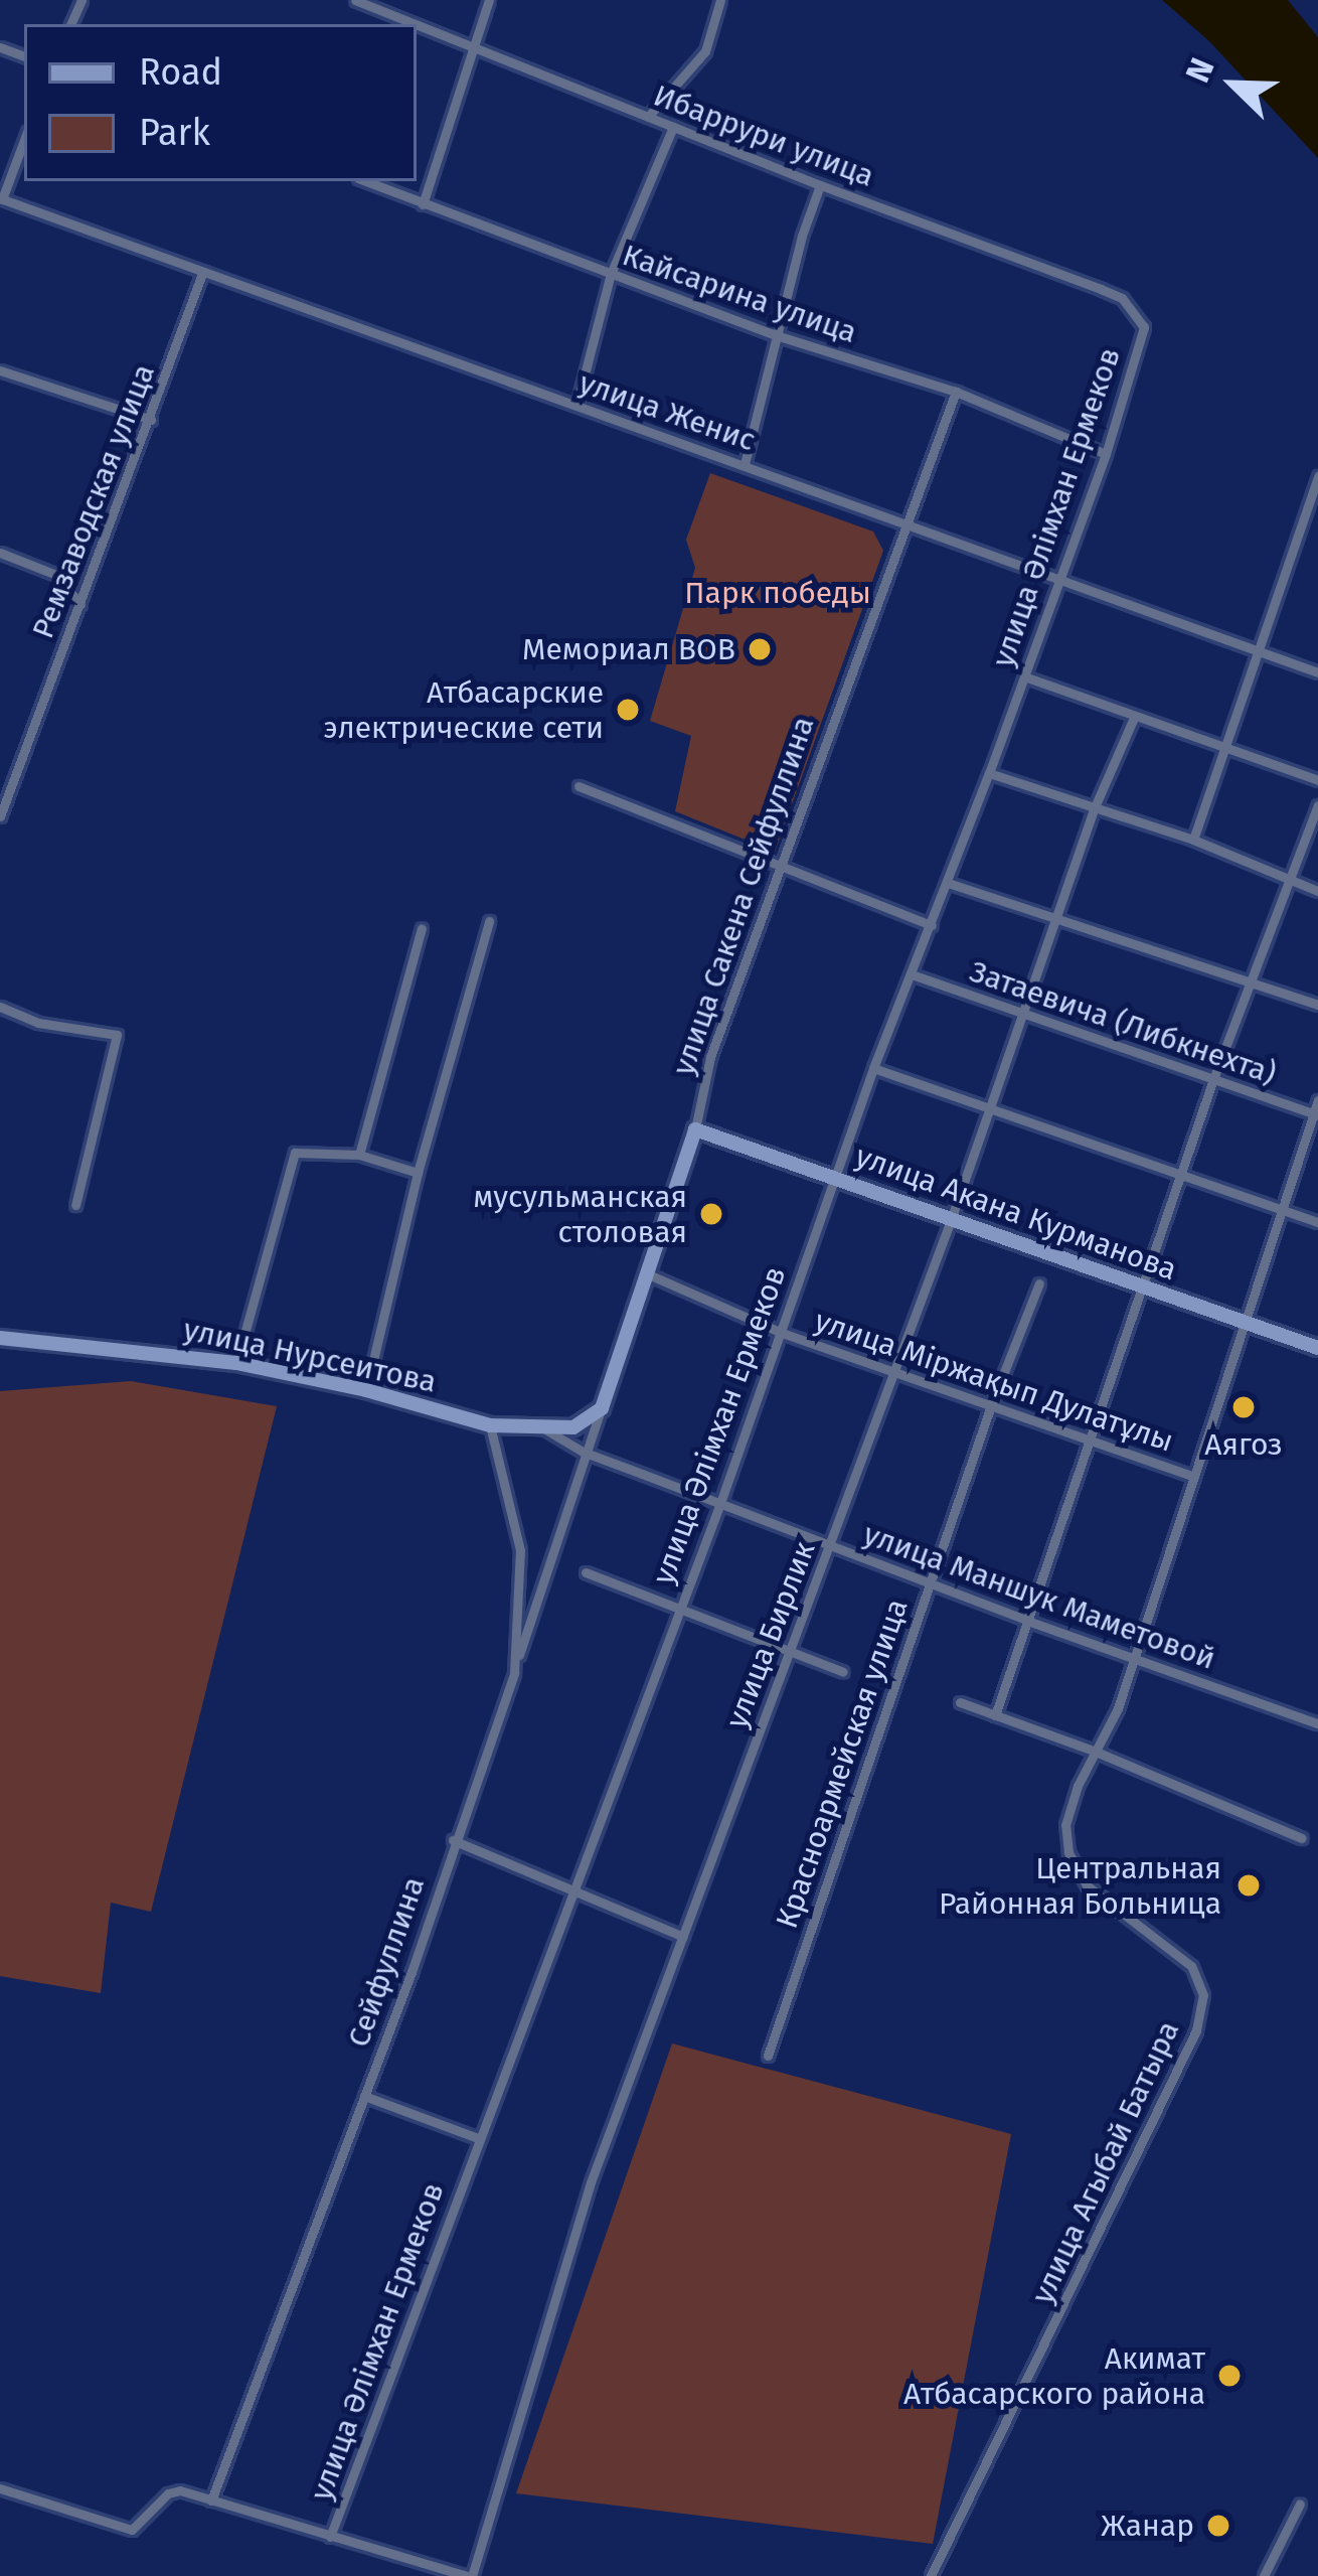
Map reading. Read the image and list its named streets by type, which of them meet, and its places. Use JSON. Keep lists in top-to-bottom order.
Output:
{
  "streets": {
    "main road": ["улица Сакена Сейфуллина", "улица Акана Курманова", "улица Нурсеитова"],
    "street": [
      "Ибаррури улица",
      "Кайсарина улица",
      "улица Женис",
      "Ремзаводская улица",
      "улица Әлімхан Ермеков",
      "Затаевича (Либкнехта)",
      "улица Міржақып Дулатұлы",
      "улица Маншук Маметовой",
      "улица Бирлик",
      "Красноармейская улица",
      "Сейфуллина",
      "улица Агыбай Батыра"
    ]
  },
  "crossings": [
    ["Ибаррури улица", "улица Әлімхан Ермеков"],
    ["Кайсарина улица", "улица Әлімхан Ермеков"],
    ["Кайсарина улица", "улица Сакена Сейфуллина"],
    ["улица Женис", "Ремзаводская улица"],
    ["улица Женис", "улица Әлімхан Ермеков"],
    ["улица Женис", "улица Сакена Сейфуллина"],
    ["улица Әлімхан Ермеков", "Затаевича (Либкнехта)"],
    ["улица Әлімхан Ермеков", "улица Акана Курманова"],
    ["улица Әлімхан Ермеков", "улица Міржақып Дулатұлы"],
    ["улица Әлімхан Ермеков", "улица Маншук Маметовой"],
    ["улица Сакена Сейфуллина", "улица Акана Курманова"],
    ["улица Сакена Сейфуллина", "улица Нурсеитова"],
    ["улица Сакена Сейфуллина", "улица Міржақып Дулатұлы"],
    ["улица Сакена Сейфуллина", "улица Маншук Маметовой"],
    ["улица Сакена Сейфуллина", "Сейфуллина"],
    ["Затаевича (Либкнехта)", "улица Бирлик"],
    ["Затаевича (Либкнехта)", "улица Агыбай Батыра"],
    ["улица Акана Курманова", "улица Бирлик"],
    ["улица Акана Курманова", "улица Агыбай Батыра"],
    ["улица Нурсеитова", "улица Маншук Маметовой"],
    ["улица Нурсеитова", "Сейфуллина"],
    ["улица Міржақып Дулатұлы", "улица Бирлик"],
    ["улица Міржақып Дулатұлы", "Красноармейская улица"],
    ["улица Міржақып Дулатұлы", "улица Агыбай Батыра"],
    ["улица Маншук Маметовой", "улица Бирлик"],
    ["улица Маншук Маметовой", "Красноармейская улица"],
    ["улица Маншук Маметовой", "улица Агыбай Батыра"]
  ],
  "parks": ["Парк победы"],
  "places": [
    "Мемориал ВОВ",
    "Атбасарские электрические сети",
    "мусульманская столовая",
    "Аягоз",
    "Центральная Районная Больница",
    "Акимат Атбасарского района",
    "Жанар"
  ],
  "legend": ["Road", "Park"],
  "north": "top left"
}
